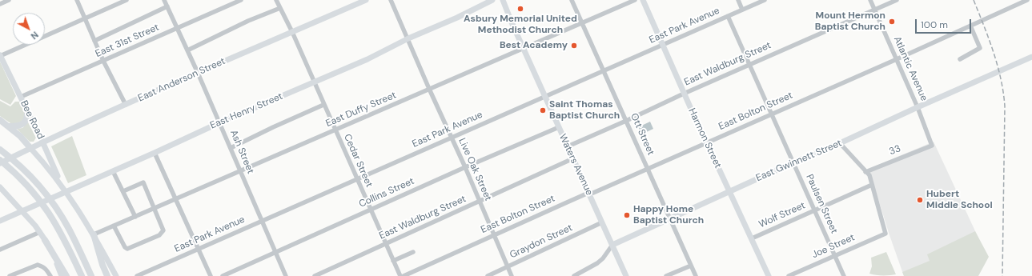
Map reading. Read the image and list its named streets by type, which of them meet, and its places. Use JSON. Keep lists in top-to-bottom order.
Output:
{
  "streets": {
    "main road": [
      "East Anderson Street",
      "East Henry Street",
      "Bee Road",
      "Harmon Street",
      "East Gwinnett Street",
      "Waters Avenue"
    ],
    "street": [
      "East Park Avenue",
      "East 31st Street",
      "East Waldburg Street",
      "Atlantic Avenue",
      "East Duffy Street",
      "East Bolton Street",
      "Ott Street",
      "33",
      "Ash Street",
      "Cedar Street",
      "Live Oak Street",
      "Collins Street",
      "Paulsen Street",
      "Wolf Street",
      "Graydon Street",
      "Joe Street"
    ]
  },
  "crossings": [
    ["East Park Avenue", "Ott Street"],
    ["East Park Avenue", "Harmon Street"],
    ["East Park Avenue", "Ash Street"],
    ["East Park Avenue", "Cedar Street"],
    ["East Park Avenue", "Waters Avenue"],
    ["East Park Avenue", "Live Oak Street"],
    ["East Park Avenue", "Paulsen Street"],
    ["East 31st Street", "Bee Road"],
    ["East 31st Street", "Ash Street"],
    ["East Waldburg Street", "Atlantic Avenue"],
    ["East Waldburg Street", "Ott Street"],
    ["East Waldburg Street", "Harmon Street"],
    ["East Waldburg Street", "Cedar Street"],
    ["East Waldburg Street", "Waters Avenue"],
    ["East Waldburg Street", "Live Oak Street"],
    ["East Waldburg Street", "Paulsen Street"],
    ["Atlantic Avenue", "East Bolton Street"],
    ["Atlantic Avenue", "33"],
    ["Atlantic Avenue", "East Gwinnett Street"],
    ["East Anderson Street", "Bee Road"],
    ["East Anderson Street", "Ash Street"],
    ["East Anderson Street", "Cedar Street"],
    ["East Duffy Street", "Ott Street"],
    ["East Duffy Street", "Ash Street"],
    ["East Duffy Street", "Cedar Street"],
    ["East Duffy Street", "Waters Avenue"],
    ["East Duffy Street", "Live Oak Street"],
    ["East Henry Street", "Ash Street"],
    ["East Henry Street", "Cedar Street"],
    ["East Henry Street", "Live Oak Street"],
    ["East Bolton Street", "Ott Street"],
    ["East Bolton Street", "Harmon Street"],
    ["East Bolton Street", "Waters Avenue"],
    ["East Bolton Street", "Live Oak Street"],
    ["East Bolton Street", "Paulsen Street"],
    ["Ott Street", "East Gwinnett Street"],
    ["Harmon Street", "East Gwinnett Street"],
    ["Harmon Street", "Wolf Street"],
    ["Ash Street", "Collins Street"],
    ["Cedar Street", "Collins Street"],
    ["East Gwinnett Street", "Waters Avenue"],
    ["East Gwinnett Street", "Paulsen Street"],
    ["Waters Avenue", "Collins Street"],
    ["Waters Avenue", "Graydon Street"],
    ["Live Oak Street", "Collins Street"],
    ["Live Oak Street", "Graydon Street"],
    ["Paulsen Street", "Wolf Street"],
    ["Paulsen Street", "Joe Street"],
    ["Wolf Street", "Joe Street"]
  ],
  "places": [
    "Asbury Memorial United Methodist Church",
    "Mount Hermon Baptist Church",
    "Best Academy",
    "Saint Thomas Baptist Church",
    "Hubert Middle School",
    "Happy Home Baptist Church"
  ],
  "scale_bar": "100 m",
  "north": "bottom right"
}
